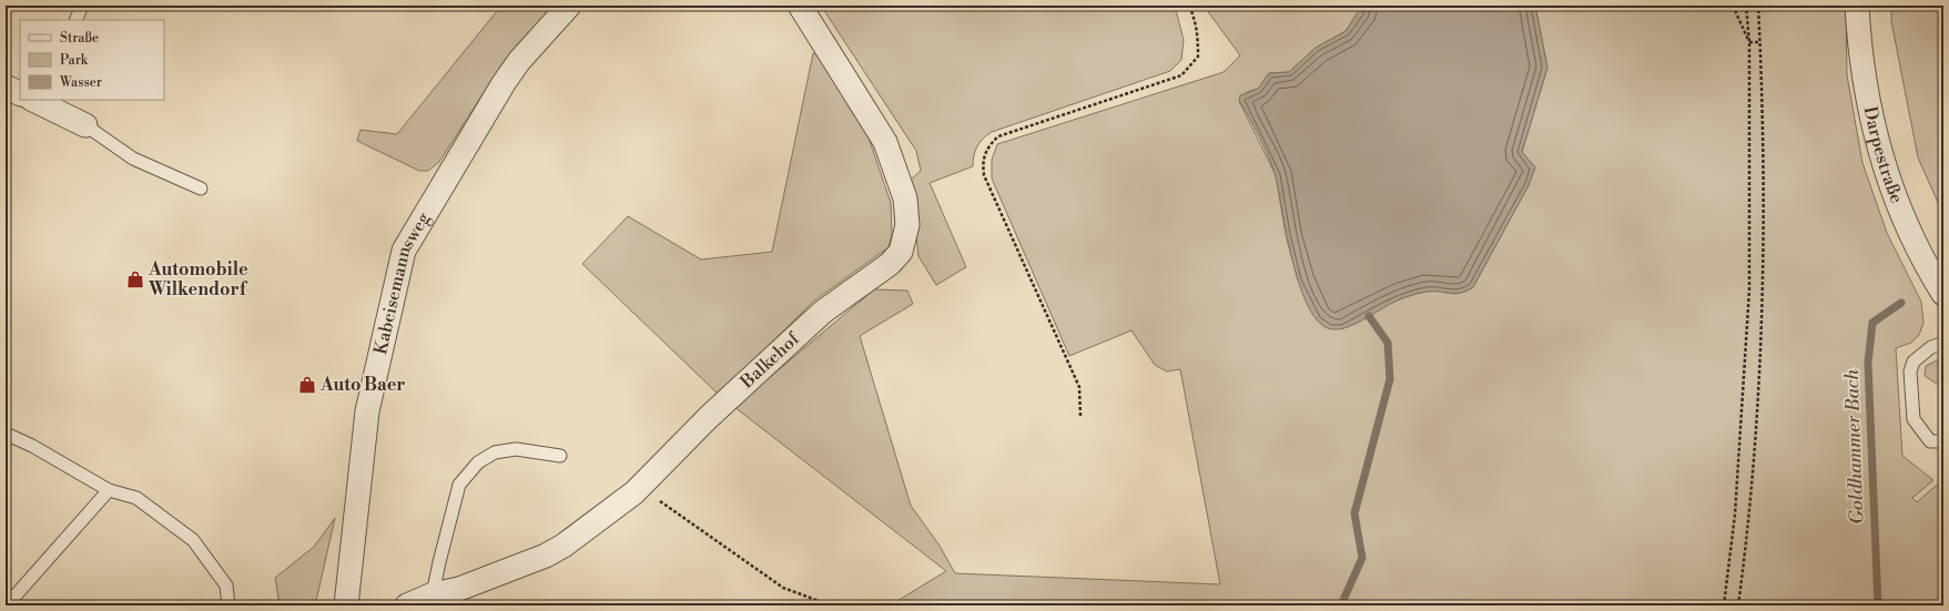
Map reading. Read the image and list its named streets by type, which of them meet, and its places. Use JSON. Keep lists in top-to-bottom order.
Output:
{
  "streets": {
    "street": ["Darpestraße", "Kabeisemannsweg", "Balkehof"]
  },
  "water": ["Goldhammer Bach"],
  "places": {
    "shop": ["Automobile Wilkendorf", "Auto Baer"]
  },
  "legend": ["Straße", "Park", "Wasser"]
}
